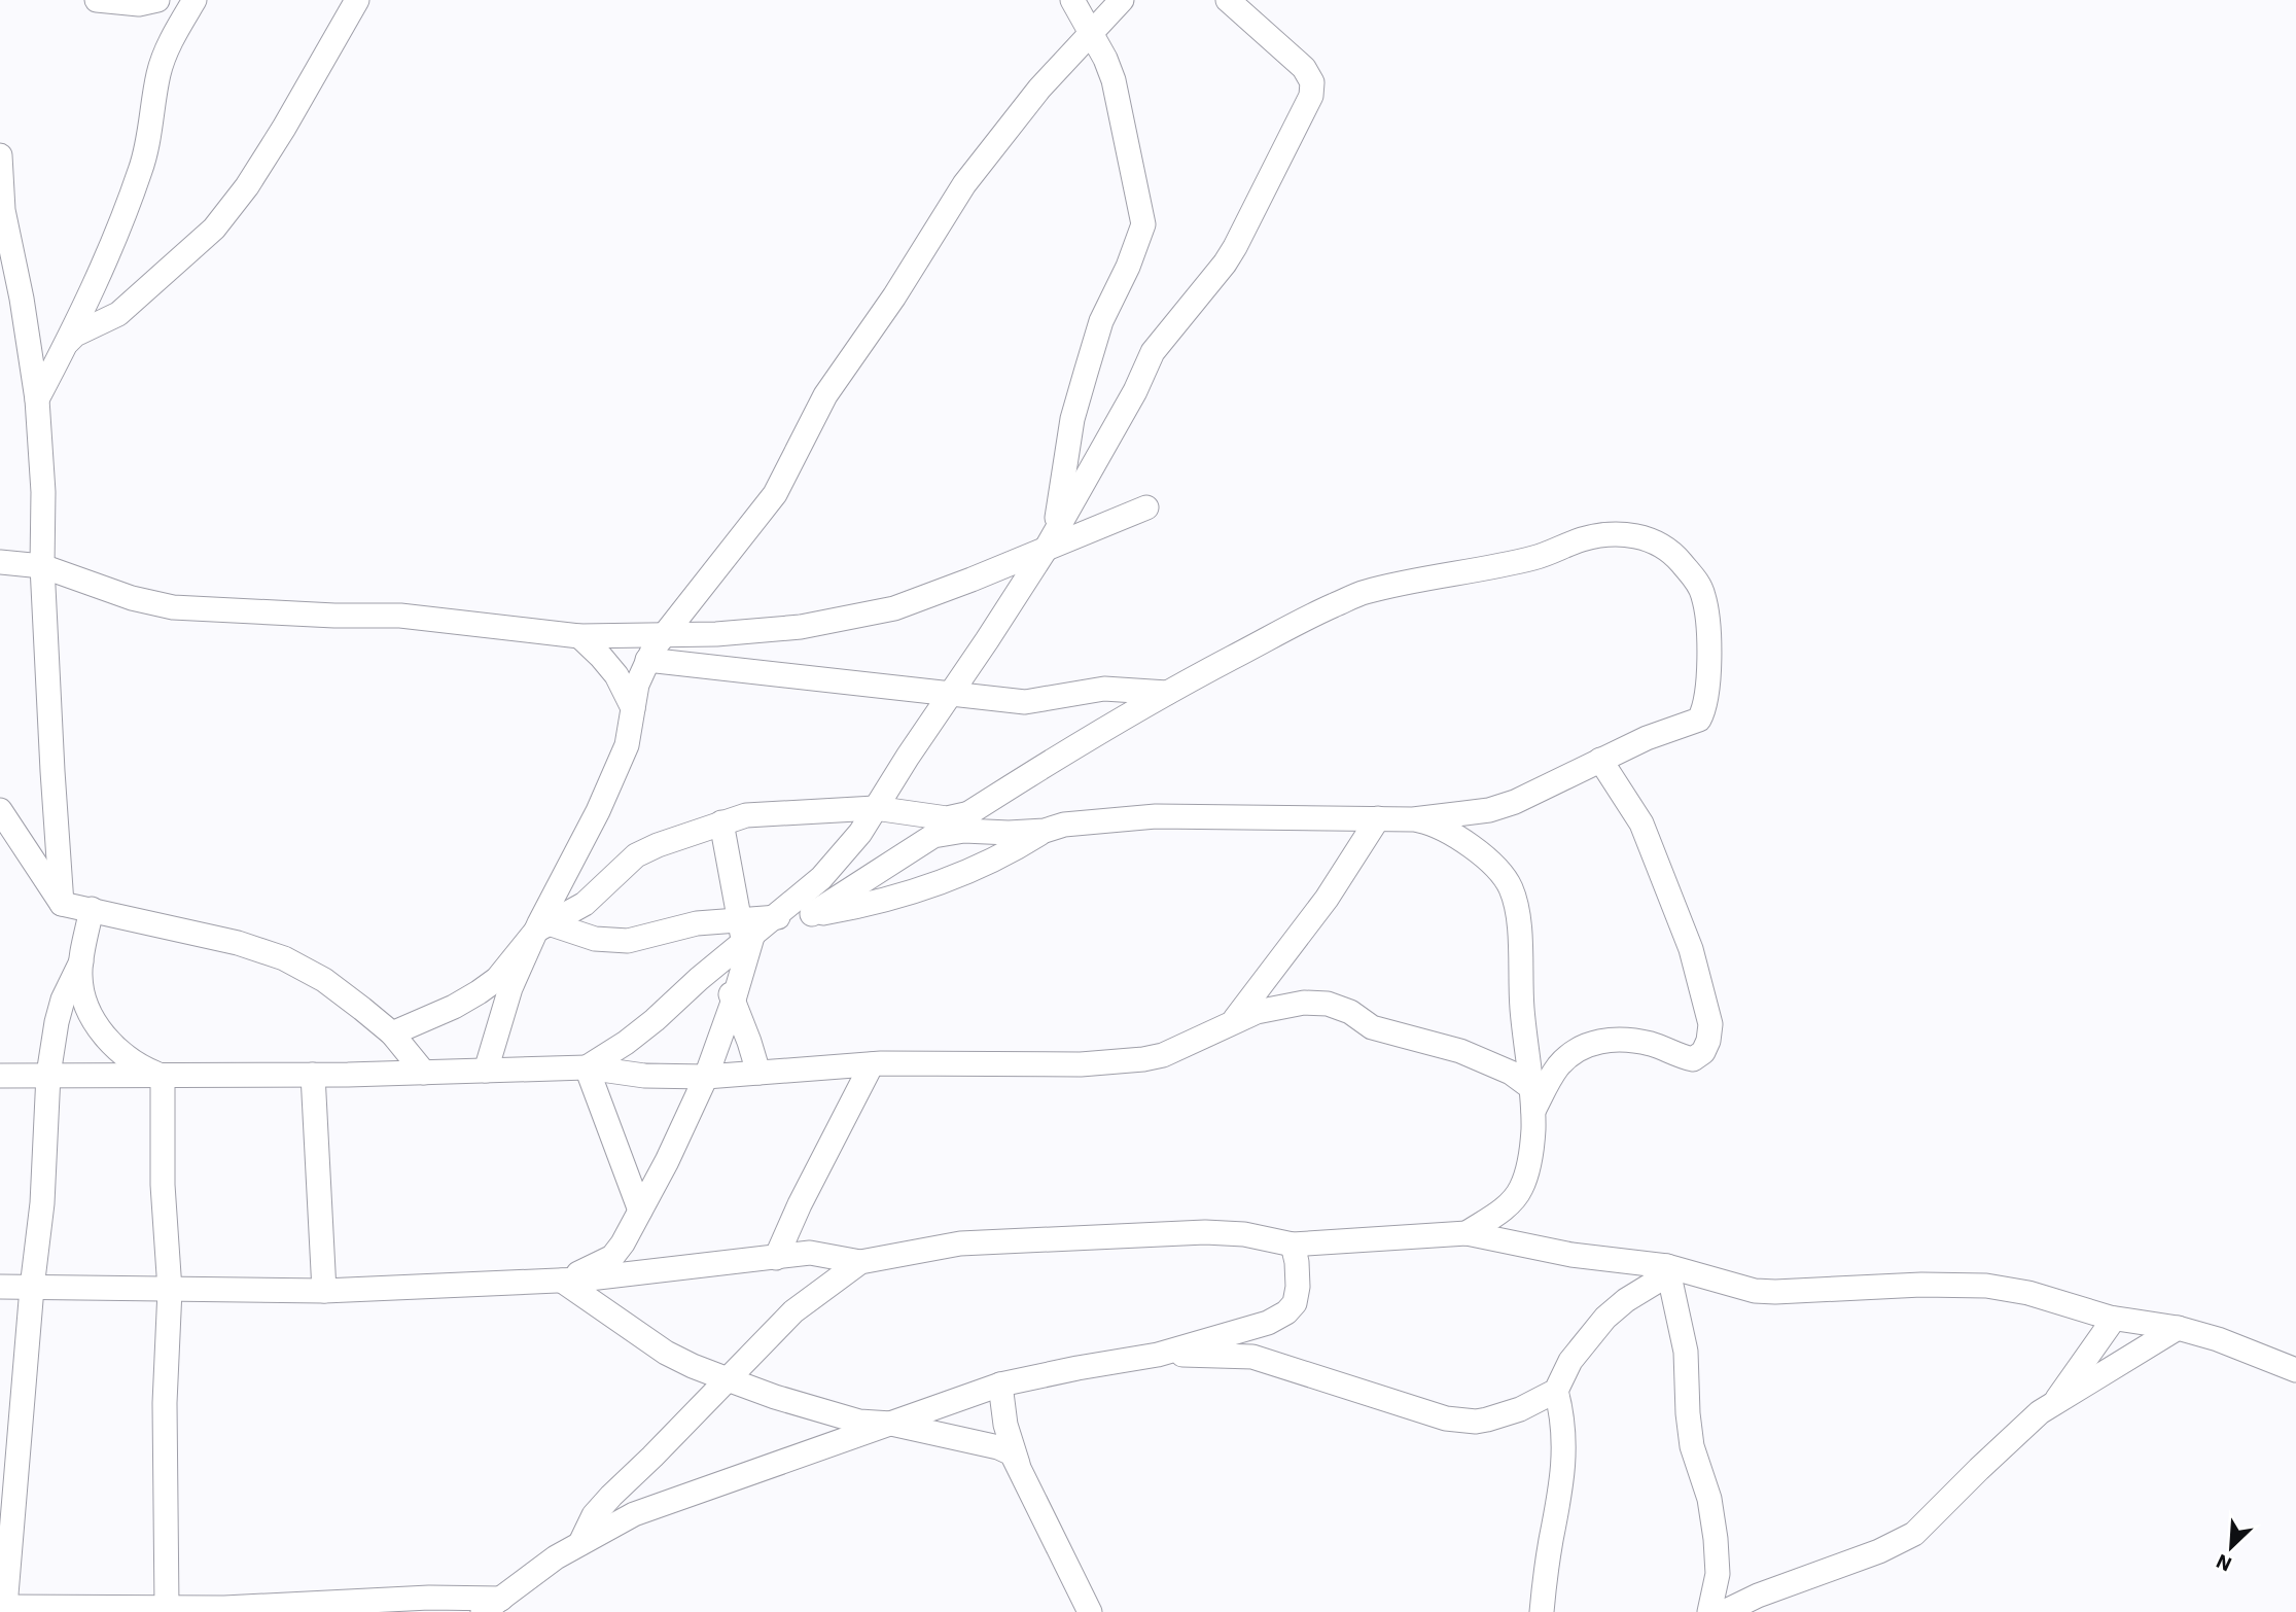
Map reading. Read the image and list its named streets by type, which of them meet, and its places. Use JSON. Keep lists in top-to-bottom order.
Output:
{
  "north": "bottom left"
}
